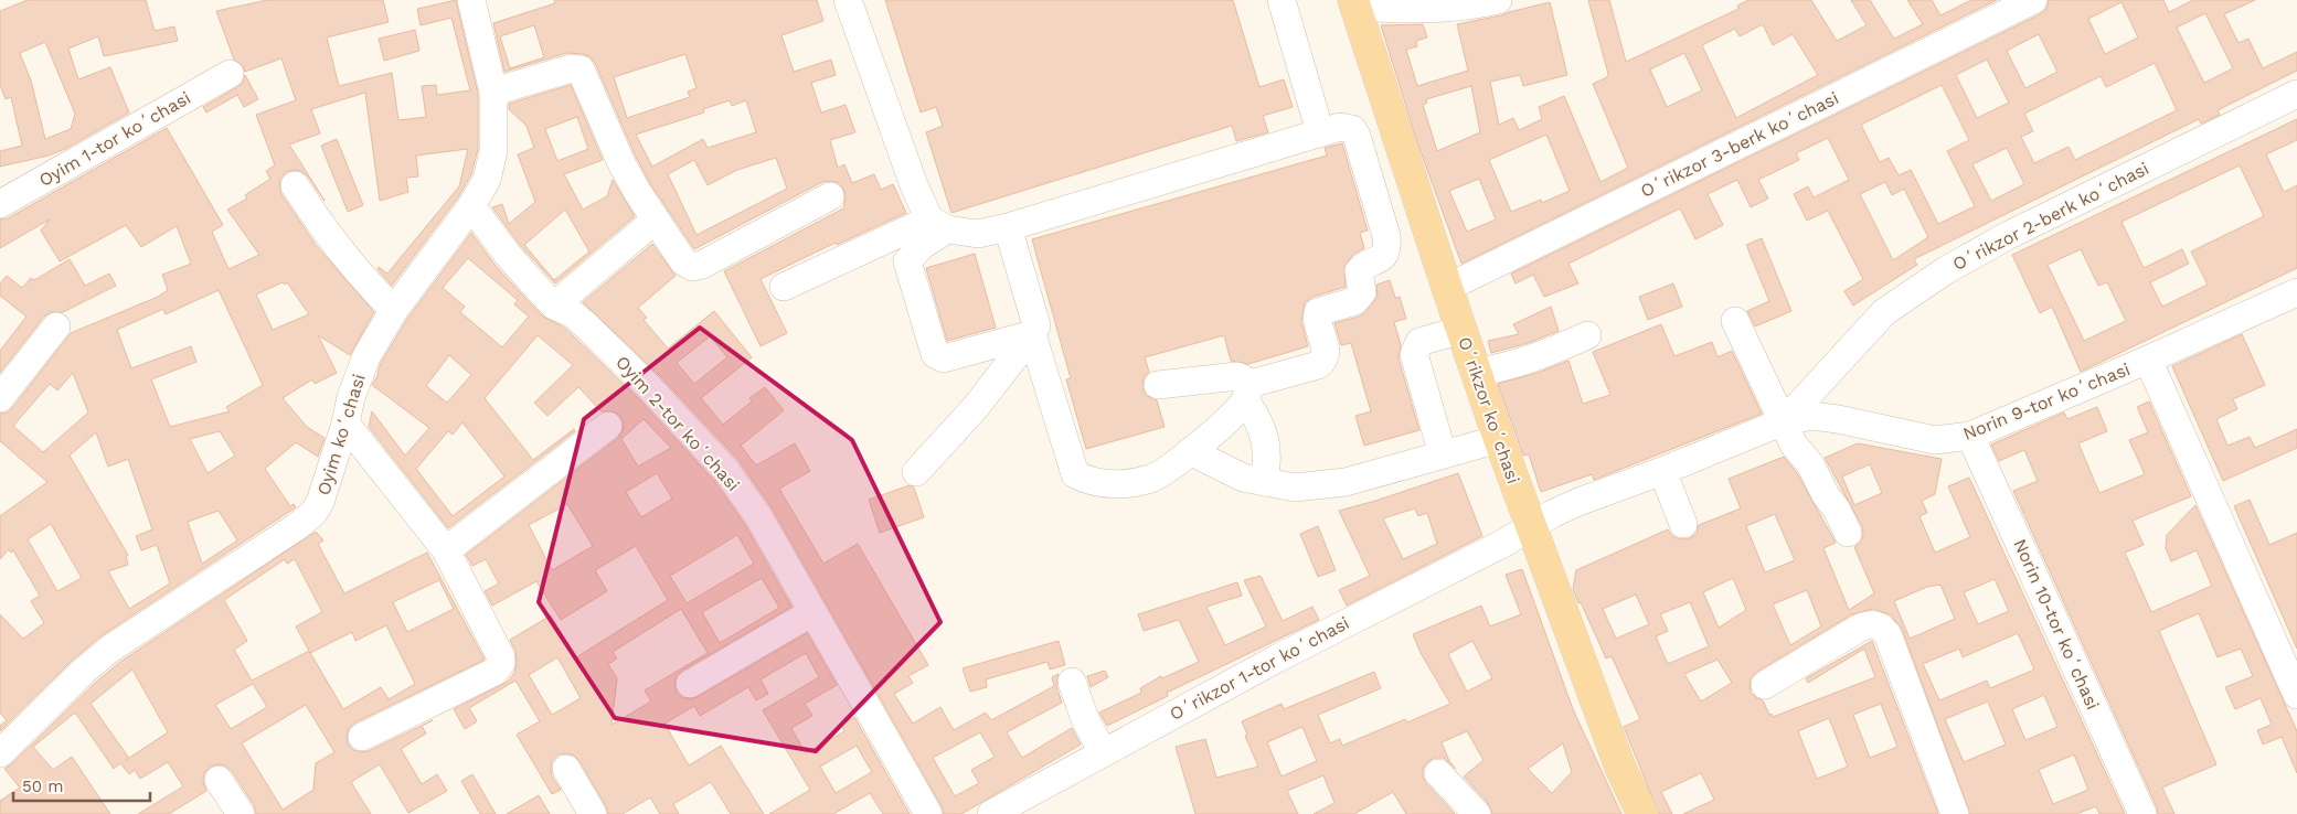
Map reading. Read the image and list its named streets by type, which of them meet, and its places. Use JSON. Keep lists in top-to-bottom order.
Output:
{
  "streets": {
    "main road": ["Oʻrikzor koʻchasi"],
    "street": [
      "Oyim 1-tor koʻchasi",
      "Oʻrikzor 3-berk koʻchasi",
      "Oʻrikzor 2-berk koʻchasi",
      "Norin 9-tor koʻchasi",
      "Oyim 2-tor koʻchasi",
      "Oyim koʻchasi",
      "Norin 10-tor koʻchasi",
      "Oʻrikzor 1-tor koʻchasi"
    ]
  },
  "crossings": [
    ["Oʻrikzor 3-berk koʻchasi", "Oʻrikzor koʻchasi"],
    ["Oʻrikzor 2-berk koʻchasi", "Norin 9-tor koʻchasi"],
    ["Oʻrikzor 2-berk koʻchasi", "Oʻrikzor 1-tor koʻchasi"],
    ["Norin 9-tor koʻchasi", "Norin 10-tor koʻchasi"],
    ["Norin 9-tor koʻchasi", "Oʻrikzor 1-tor koʻchasi"],
    ["Oʻrikzor koʻchasi", "Oʻrikzor 1-tor koʻchasi"],
    ["Oyim 2-tor koʻchasi", "Oyim koʻchasi"]
  ],
  "scale_bar": "50 m"
}
